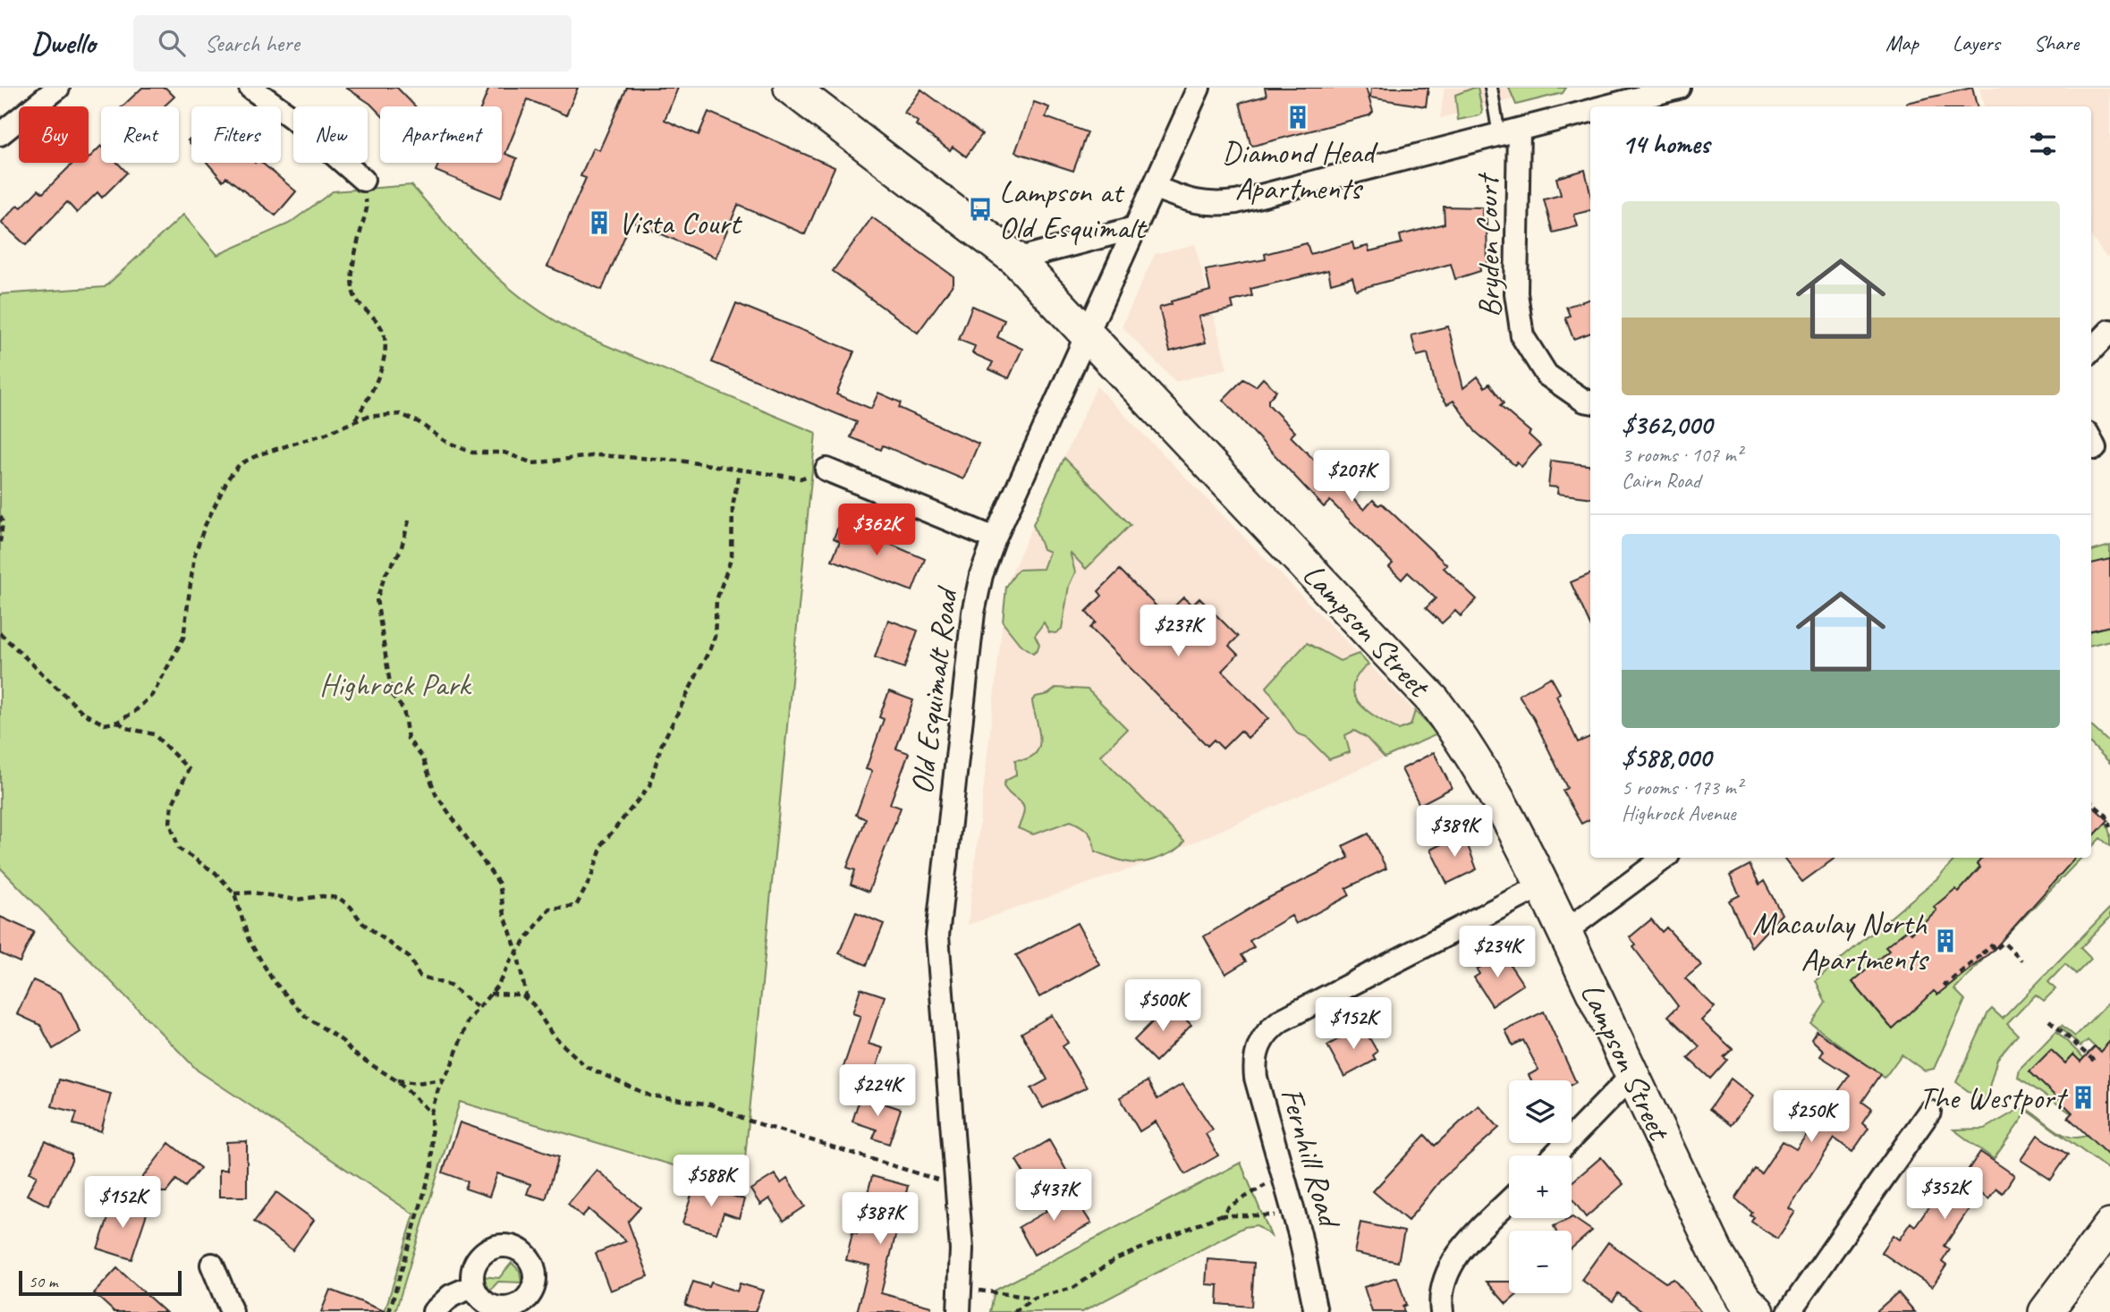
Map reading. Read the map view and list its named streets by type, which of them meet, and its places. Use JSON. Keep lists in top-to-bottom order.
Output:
{
  "streets": {
    "main road": ["Lampson Street"],
    "street": ["Bryden Court", "Old Esquimalt Road", "Fernhill Road"]
  },
  "crossings": [
    ["Lampson Street", "Old Esquimalt Road"],
    ["Lampson Street", "Fernhill Road"]
  ],
  "parks": ["Highrock Park"],
  "places": {
    "building": [
      "Diamond Head Apartments",
      "Vista Court",
      "Macaulay North Apartments",
      "The Westport"
    ],
    "bus stop": ["Lampson at Old Esquimalt"]
  },
  "scale_bar": "50 m",
  "page": {
    "header": "Dwello",
    "search": "Search here",
    "nav": ["Map", "Layers", "Share"],
    "chip": [
      "Buy",
      "Rent",
      "Filters",
      "New",
      "Apartment"
    ],
    "heading": "14 homes",
    "list": [
      {
        "name": "$362,000",
        "note": "3 rooms · 107 m² · Cairn Road"
      },
      {
        "name": "$588,000",
        "note": "5 rooms · 173 m² · Highrock Avenue"
      }
    ],
    "price": [
      "$207K",
      "$362K",
      "$237K",
      "$389K",
      "$234K",
      "$500K",
      "$152K",
      "$224K",
      "$250K",
      "$588K",
      "$352K",
      "$437K",
      "$152K",
      "$387K"
    ],
    "map_buttons": ["+", "−"],
    "scale": "50 m"
  }
}
